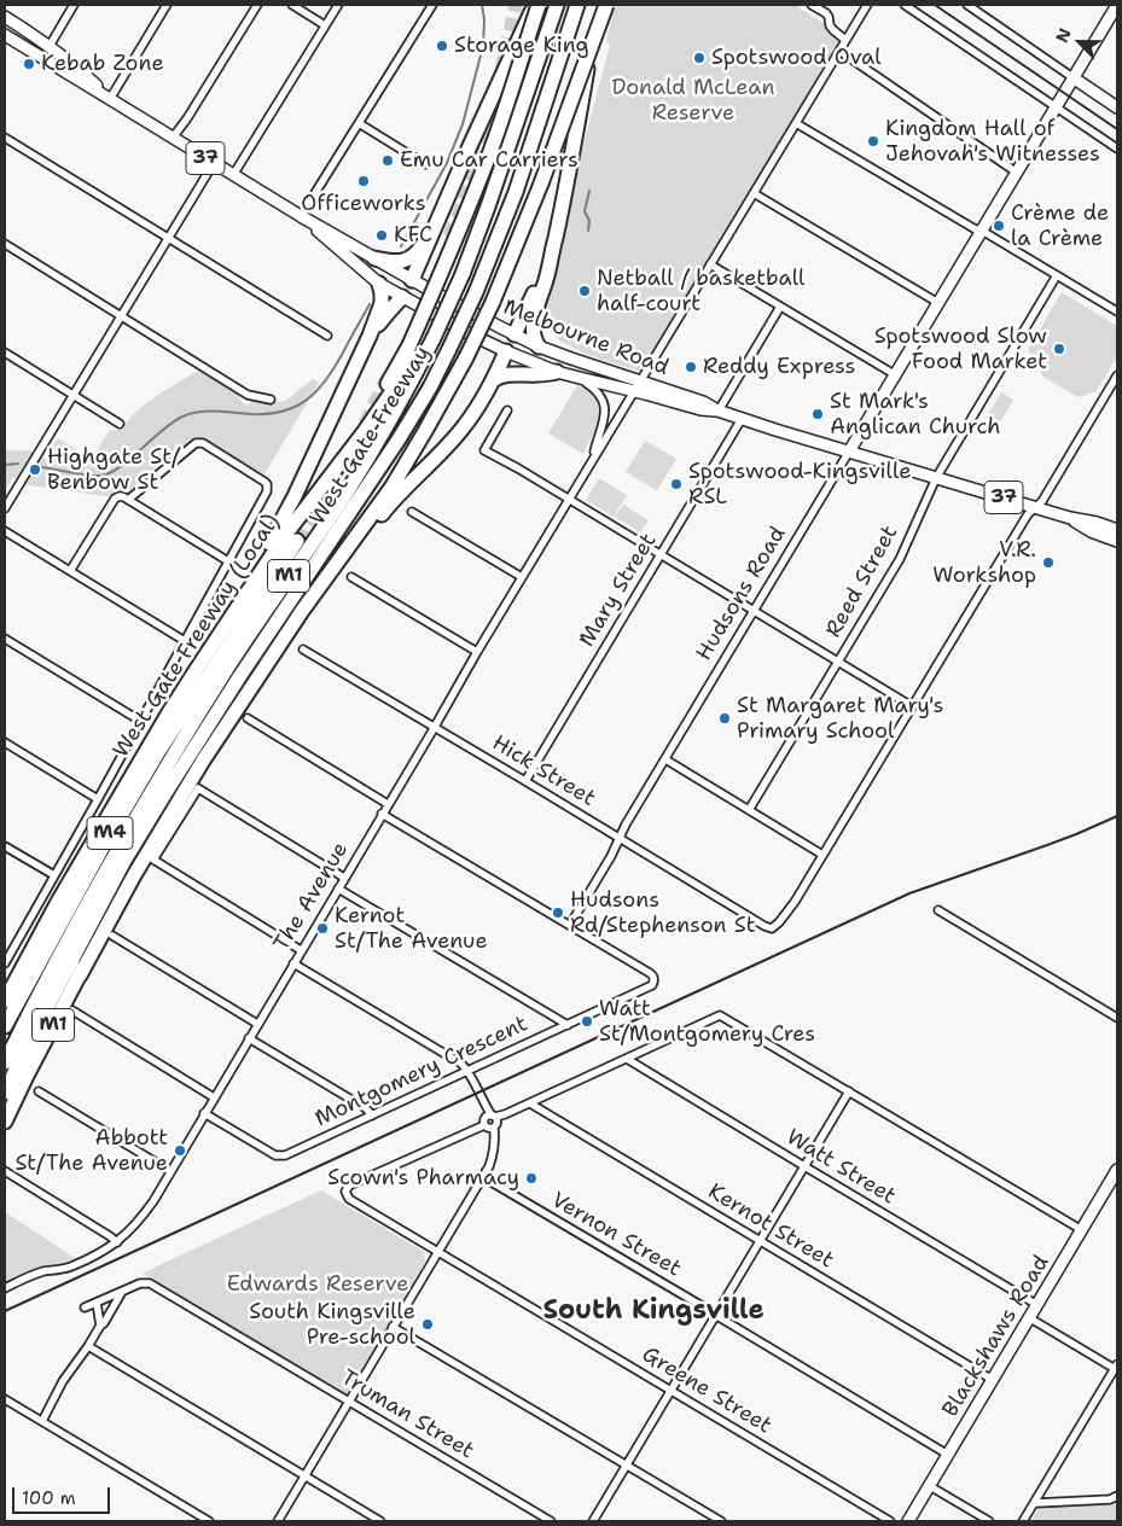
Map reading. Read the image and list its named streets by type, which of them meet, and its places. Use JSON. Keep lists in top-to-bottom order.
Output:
{
  "streets": {
    "highway": [
      "West Gate Freeway",
      "M1",
      "West Gate Freeway (Local)",
      "M4"
    ],
    "main road": [
      "37",
      "Melbourne Road",
      "Hudsons Road",
      "Blackshaws Road"
    ],
    "street": [
      "Reed Street",
      "Mary Street",
      "Hick Street",
      "The Avenue",
      "Montgomery Crescent",
      "Watt Street",
      "Kernot Street",
      "Vernon Street",
      "Greene Street",
      "Truman Street"
    ]
  },
  "crossings": [
    ["37", "Melbourne Road"],
    ["Melbourne Road", "Reed Street"],
    ["Melbourne Road", "Mary Street"],
    ["Melbourne Road", "Hudsons Road"],
    ["Melbourne Road", "The Avenue"],
    ["West Gate Freeway", "M1"],
    ["M1", "West Gate Freeway (Local)"],
    ["Mary Street", "Hick Street"],
    ["Hudsons Road", "Hick Street"],
    ["Hudsons Road", "Montgomery Crescent"],
    ["Hick Street", "The Avenue"],
    ["The Avenue", "Montgomery Crescent"],
    ["Watt Street", "Blackshaws Road"],
    ["Kernot Street", "Blackshaws Road"],
    ["Vernon Street", "Blackshaws Road"]
  ],
  "districts": ["South Kingsville"],
  "parks": ["Donald McLean Reserve", "Edwards Reserve"],
  "places": [
    "Storage King",
    "Spotswood Oval",
    "Kebab Zone",
    "Kingdom Hall of Jehovah's Witnesses",
    "Emu Car Carriers",
    "Officeworks",
    "Crème de la Crème",
    "KFC",
    "Netball / basketball half-court",
    "Spotswood Slow Food Market",
    "Reddy Express",
    "St Mark's Anglican Church",
    "Highgate St/ Benbow St",
    "Spotswood-Kingsville RSL",
    "V.R. Workshop",
    "St Margaret Mary's Primary School",
    "Hudsons Rd/Stephenson St",
    "Kernot St/The Avenue",
    "Watt St/Montgomery Cres",
    "Abbott St/The Avenue",
    "Scown's Pharmacy",
    "South Kingsville Pre-school"
  ],
  "scale_bar": "100 m",
  "north": "top left"
}
